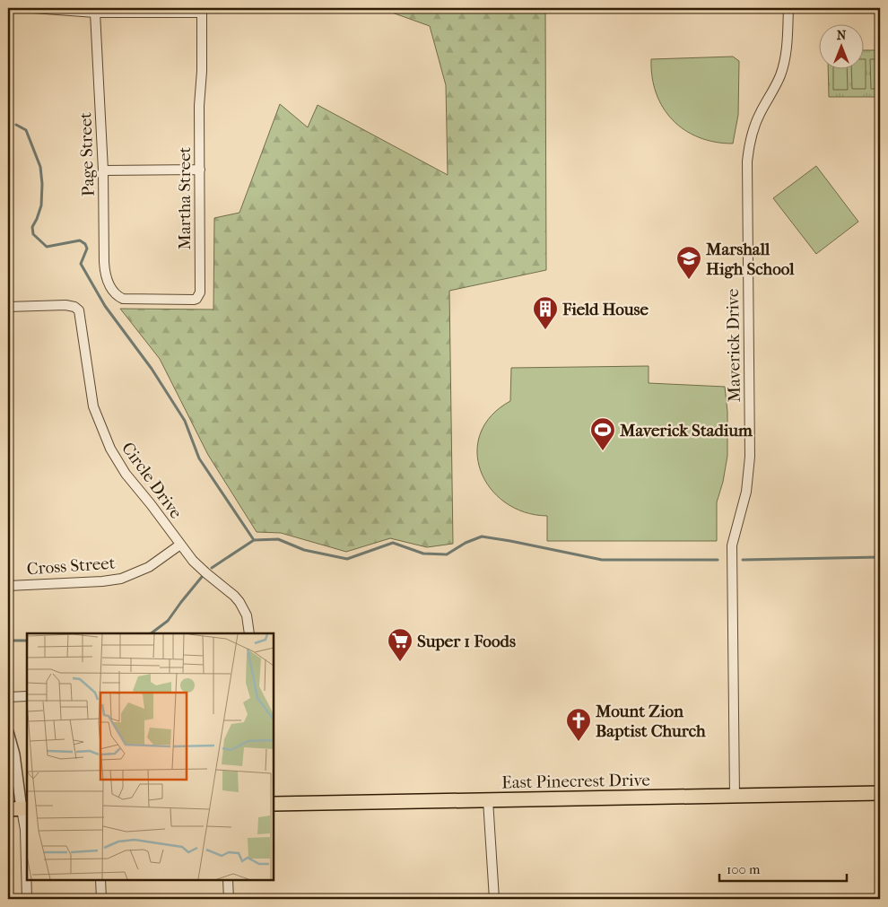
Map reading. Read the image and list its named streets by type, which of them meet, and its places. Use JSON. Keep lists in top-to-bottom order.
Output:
{
  "streets": {
    "main road": ["East Pinecrest Drive"],
    "street": [
      "Page Street",
      "Martha Street",
      "Maverick Drive",
      "Circle Drive",
      "Cross Street"
    ]
  },
  "crossings": [
    ["Page Street", "Martha Street"],
    ["Maverick Drive", "East Pinecrest Drive"],
    ["Circle Drive", "Cross Street"]
  ],
  "places": {
    "school or university": ["Marshall High School"],
    "building": ["Field House"],
    "sports": ["Maverick Stadium"],
    "supermarket": ["Super 1 Foods"],
    "church": ["Mount Zion Baptist Church"]
  },
  "scale_bar": "100 m",
  "north": "top"
}
